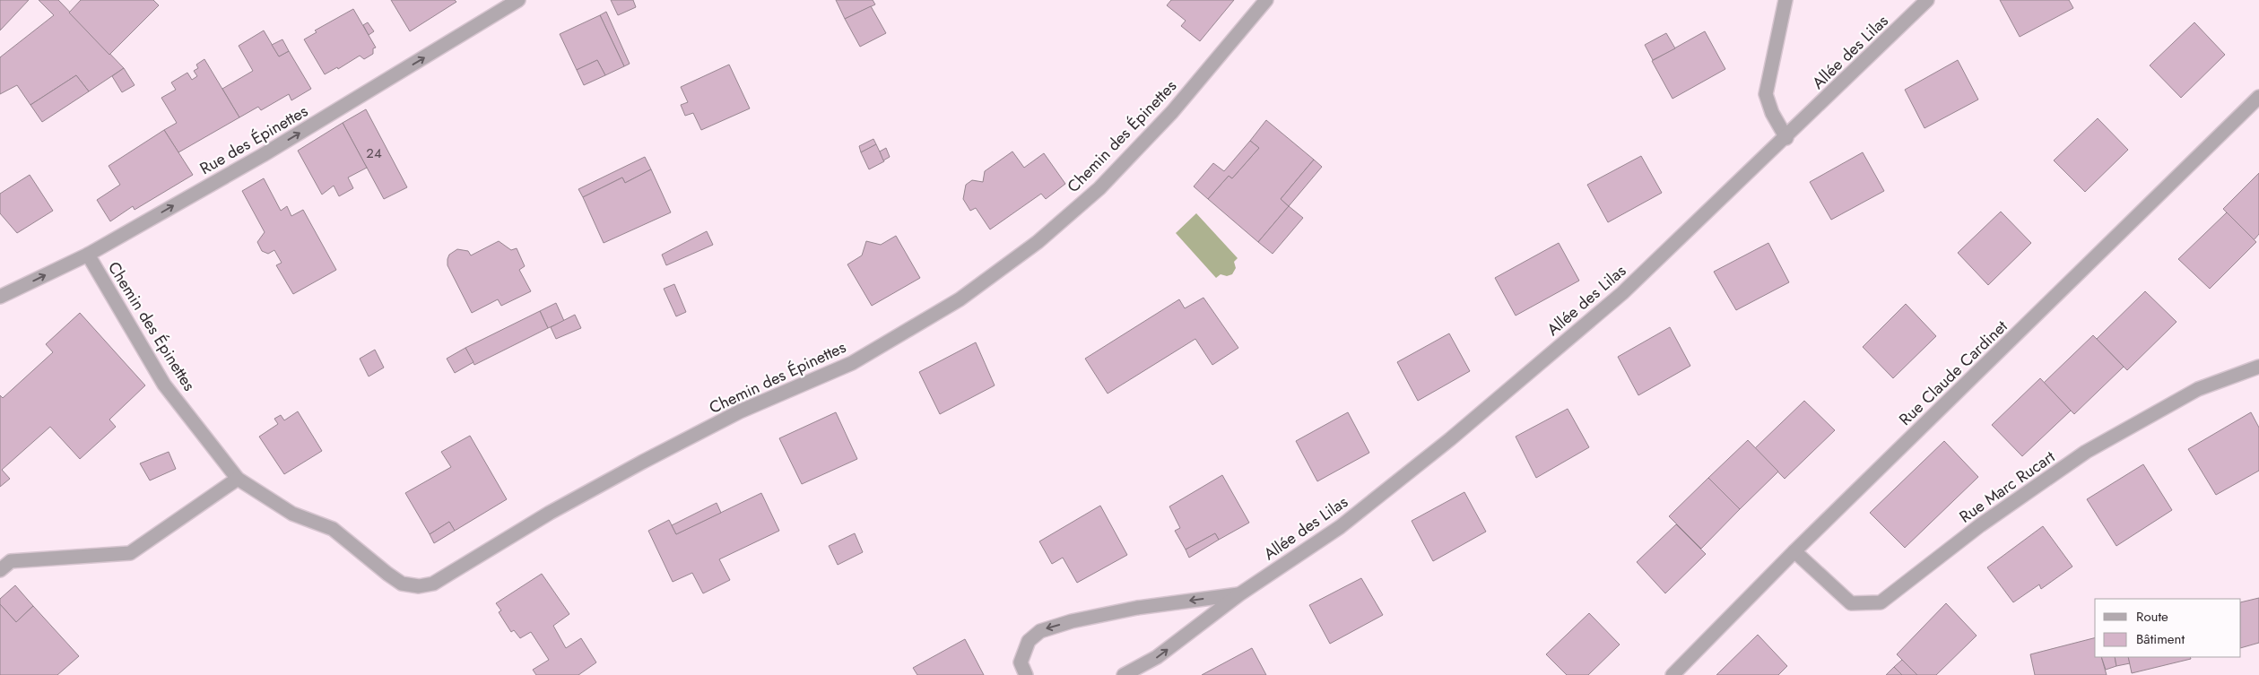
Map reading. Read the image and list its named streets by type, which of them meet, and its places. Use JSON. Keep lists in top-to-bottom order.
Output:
{
  "streets": {
    "street": [
      "Allée des Lilas",
      "Chemin des Épinettes",
      "Rue des Épinettes",
      "Rue Claude Cardinet",
      "Rue Marc Rucart"
    ]
  },
  "crossings": [
    ["Chemin des Épinettes", "Rue des Épinettes"],
    ["Rue Claude Cardinet", "Rue Marc Rucart"]
  ],
  "one_way": ["Rue des Épinettes"],
  "house_numbers": ["24"],
  "legend": ["Route", "Bâtiment"]
}
